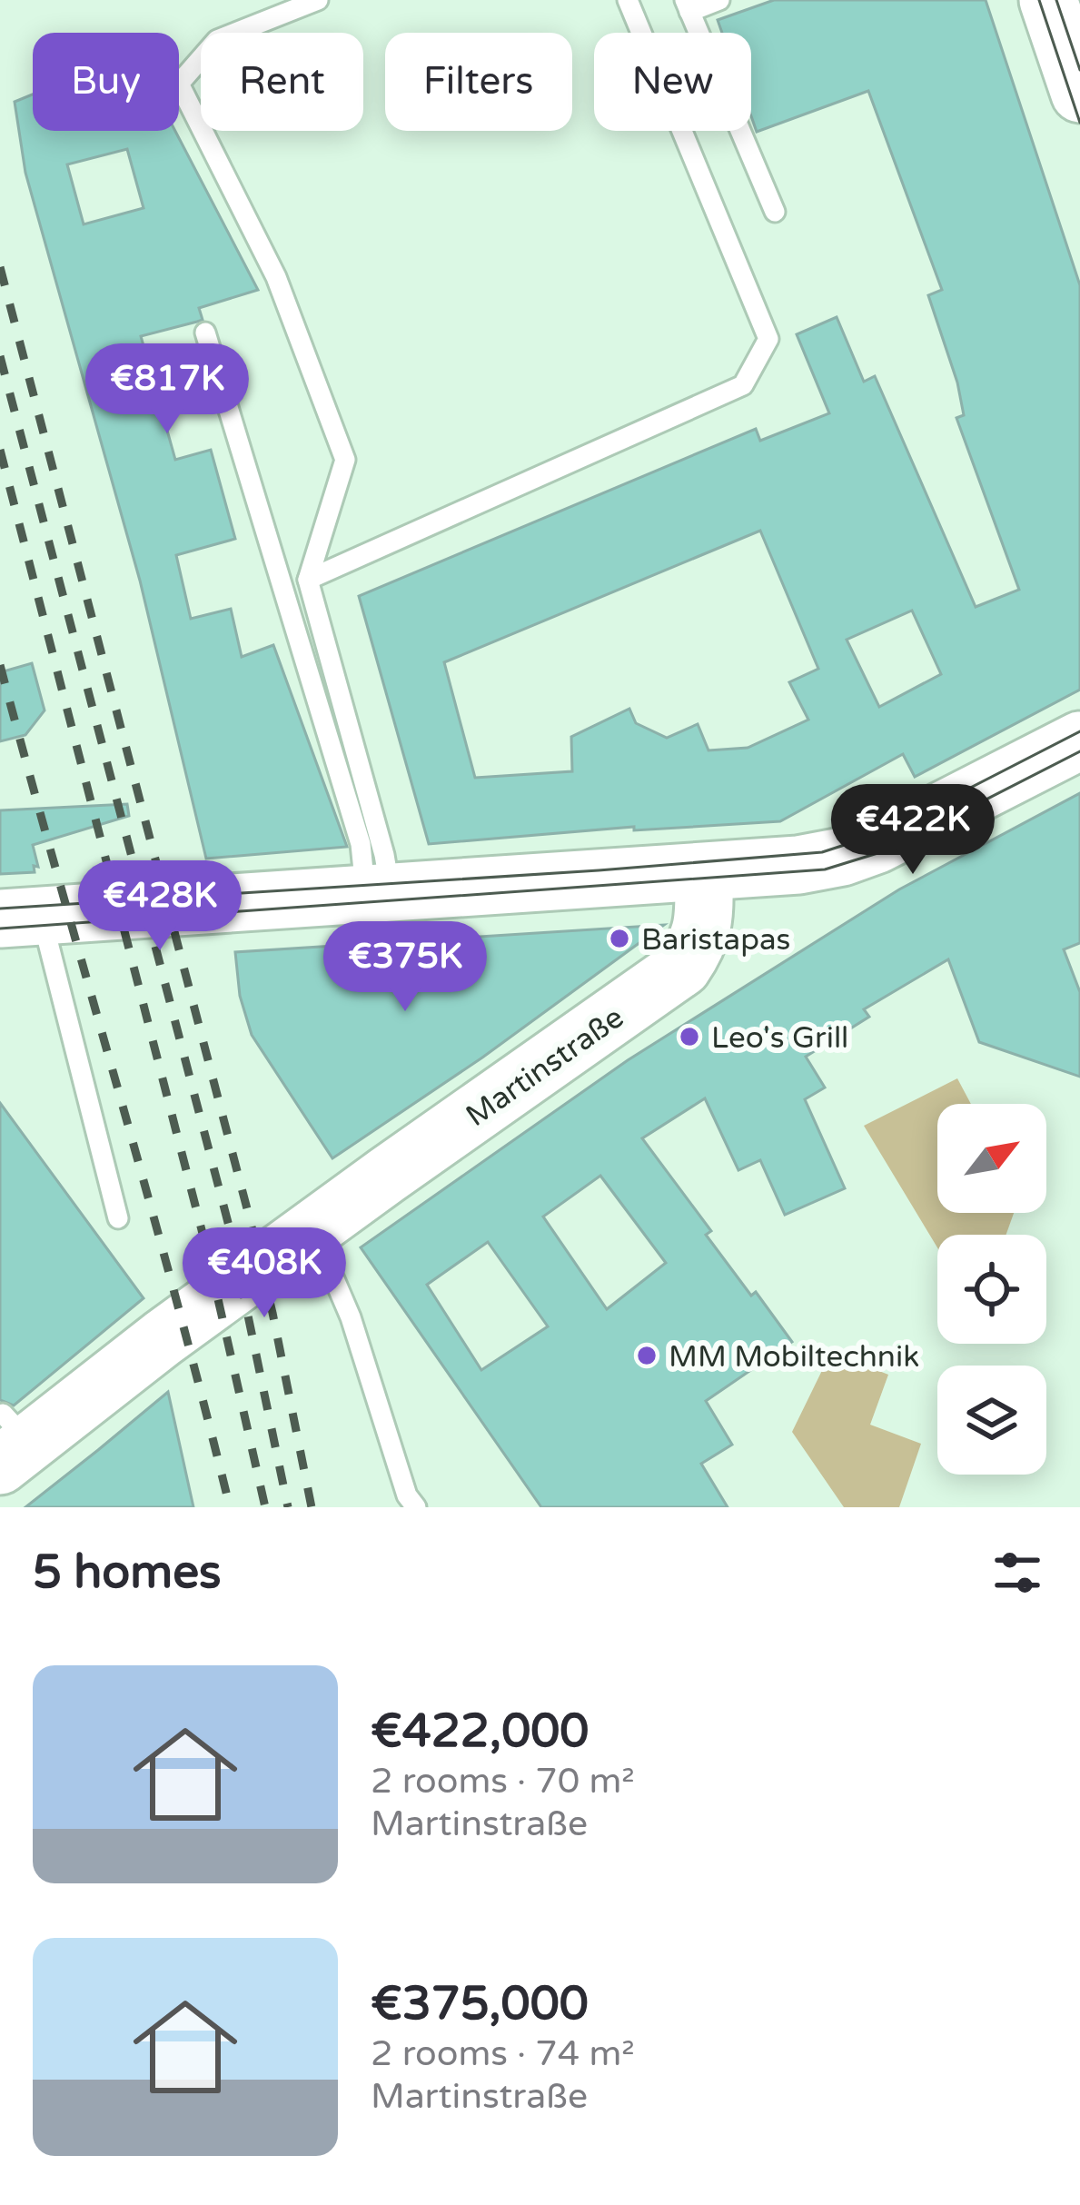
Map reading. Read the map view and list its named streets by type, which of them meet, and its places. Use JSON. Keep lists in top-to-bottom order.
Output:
{
  "streets": {
    "street": ["Martinstraße"]
  },
  "places": ["Baristapas", "Leo's Grill", "MM Mobiltechnik"],
  "north": "top right",
  "page": {
    "chip": [
      "Buy",
      "Rent",
      "Filters",
      "New"
    ],
    "price": [
      "€817K",
      "€422K",
      "€428K",
      "€375K",
      "€408K"
    ],
    "heading": "5 homes",
    "list": [
      {
        "name": "€422,000",
        "note": "2 rooms · 70 m² · Martinstraße"
      },
      {
        "name": "€375,000",
        "note": "2 rooms · 74 m² · Martinstraße"
      }
    ]
  }
}
